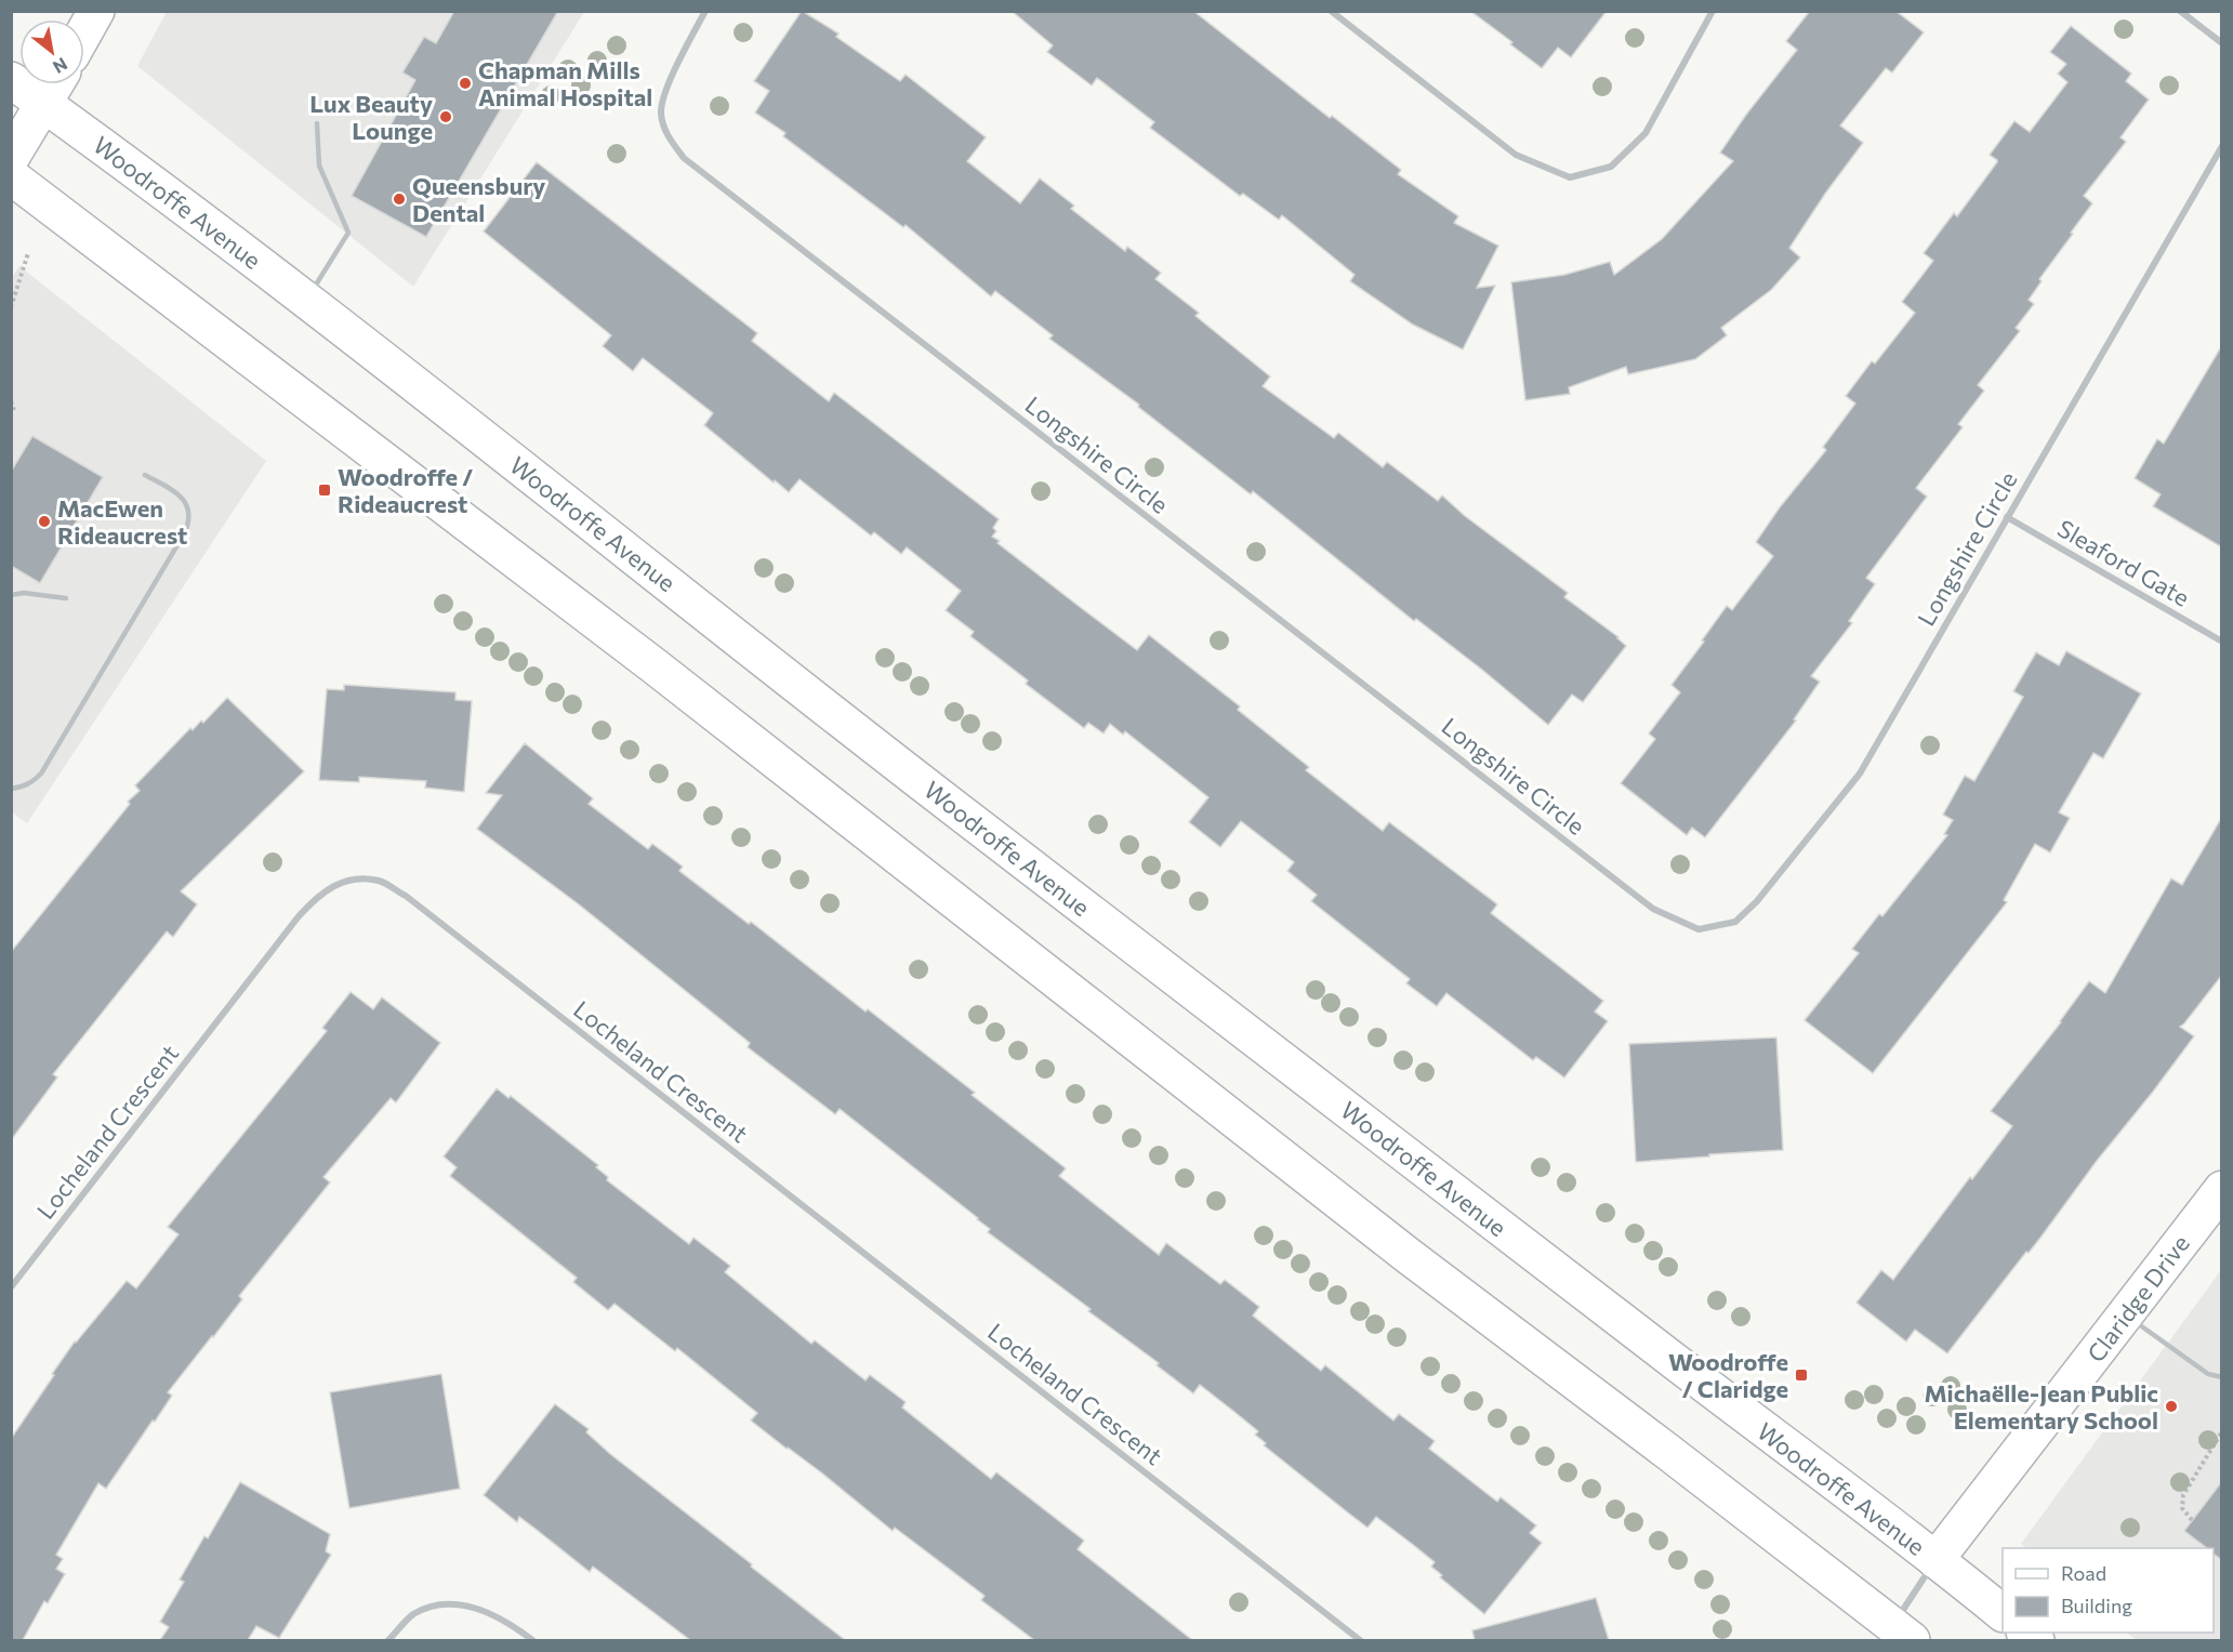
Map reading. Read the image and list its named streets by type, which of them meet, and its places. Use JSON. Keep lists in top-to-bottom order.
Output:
{
  "streets": {
    "main road": ["Woodroffe Avenue", "Claridge Drive"],
    "street": ["Longshire Circle", "Sleaford Gate", "Locheland Crescent"]
  },
  "crossings": [
    ["Woodroffe Avenue", "Claridge Drive"],
    ["Longshire Circle", "Sleaford Gate"]
  ],
  "places": {
    "other": [
      "Chapman Mills Animal Hospital",
      "Lux Beauty Lounge",
      "Queensbury Dental",
      "MacEwen Rideaucrest",
      "Michaëlle-Jean Public Elementary School"
    ],
    "transit": ["Woodroffe / Rideaucrest", "Woodroffe / Claridge"]
  },
  "legend": ["Road", "Building"],
  "north": "bottom right"
}
